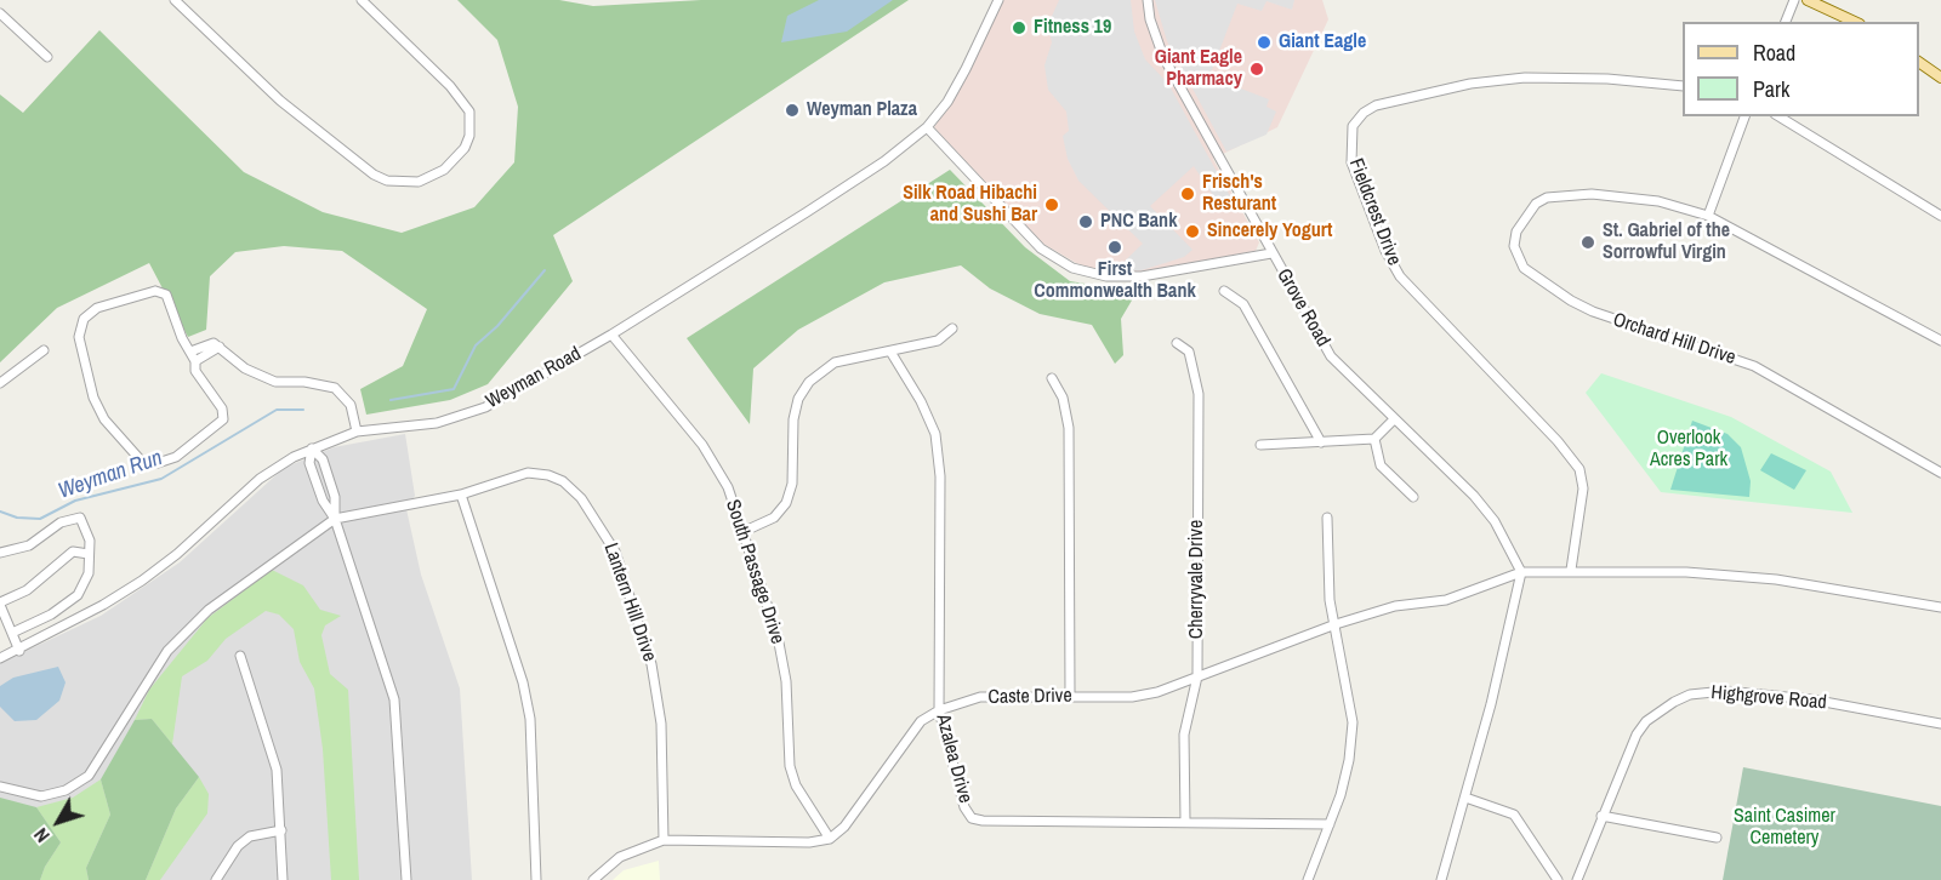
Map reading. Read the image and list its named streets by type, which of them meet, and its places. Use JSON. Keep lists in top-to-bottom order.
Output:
{
  "streets": {
    "street": [
      "Fieldcrest Drive",
      "Grove Road",
      "Orchard Hill Drive",
      "Weyman Road",
      "South Passage Drive",
      "Cherryvale Drive",
      "Lantern Hill Drive",
      "Caste Drive",
      "Highgrove Road",
      "Azalea Drive"
    ]
  },
  "crossings": [
    ["Fieldcrest Drive", "Caste Drive"],
    ["Grove Road", "Caste Drive"],
    ["Weyman Road", "South Passage Drive"],
    ["South Passage Drive", "Caste Drive"],
    ["Cherryvale Drive", "Caste Drive"],
    ["Cherryvale Drive", "Azalea Drive"],
    ["Caste Drive", "Azalea Drive"]
  ],
  "water": ["Weyman Run"],
  "parks": ["Overlook Acres Park", "Saint Casimer Cemetery"],
  "places": [
    "Fitness 19",
    "Giant Eagle",
    "Giant Eagle Pharmacy",
    "Weyman Plaza",
    "Frisch's Resturant",
    "Silk Road Hibachi and Sushi Bar",
    "PNC Bank",
    "Sincerely Yogurt",
    "St. Gabriel of the Sorrowful Virgin",
    "First Commonwealth Bank"
  ],
  "legend": ["Road", "Park"],
  "north": "bottom left"
}
